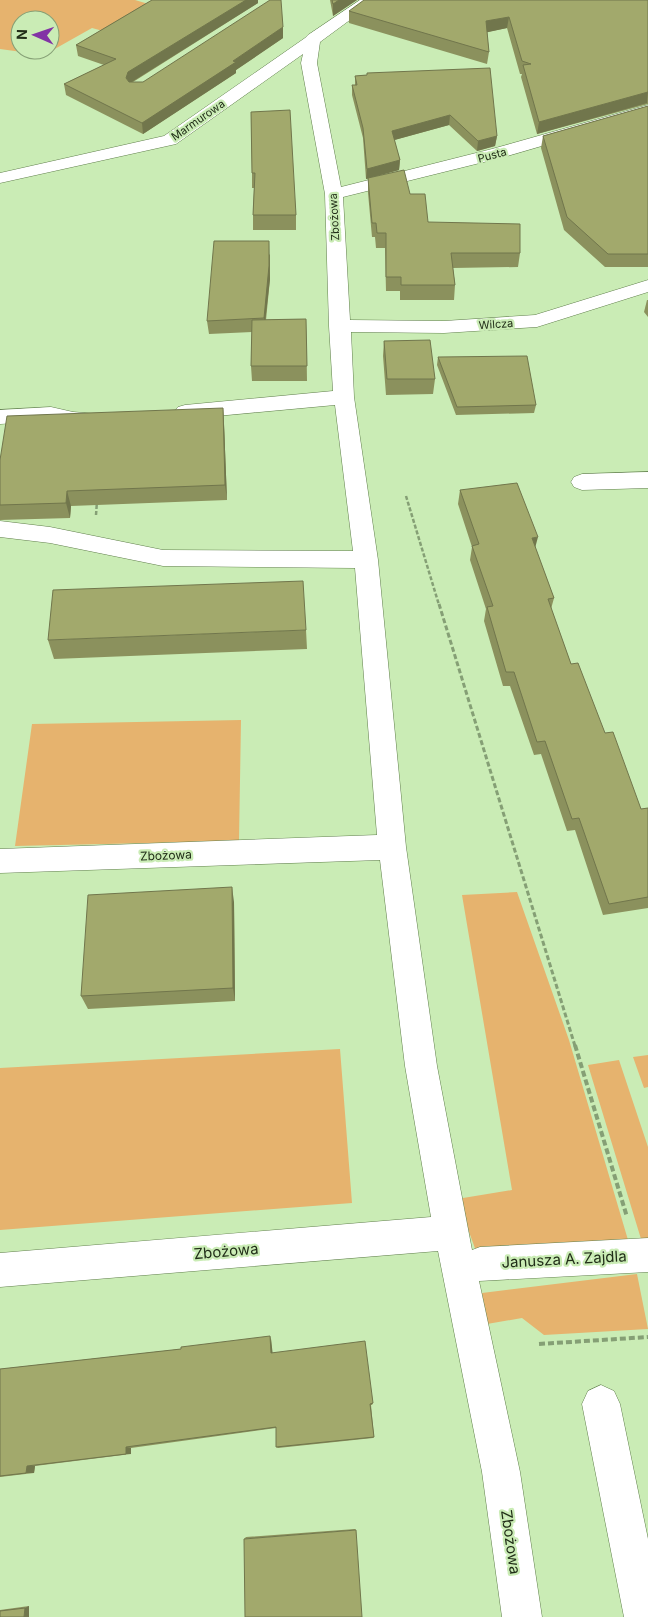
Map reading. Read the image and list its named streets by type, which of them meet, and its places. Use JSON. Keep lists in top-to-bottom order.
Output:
{
  "streets": {
    "street": [
      "Marmurowa",
      "Pusta",
      "Zbożowa",
      "Wilcza",
      "Janusza A. Zajdla"
    ]
  },
  "crossings": [
    ["Marmurowa", "Zbożowa"],
    ["Pusta", "Zbożowa"],
    ["Zbożowa", "Wilcza"]
  ],
  "north": "left"
}
